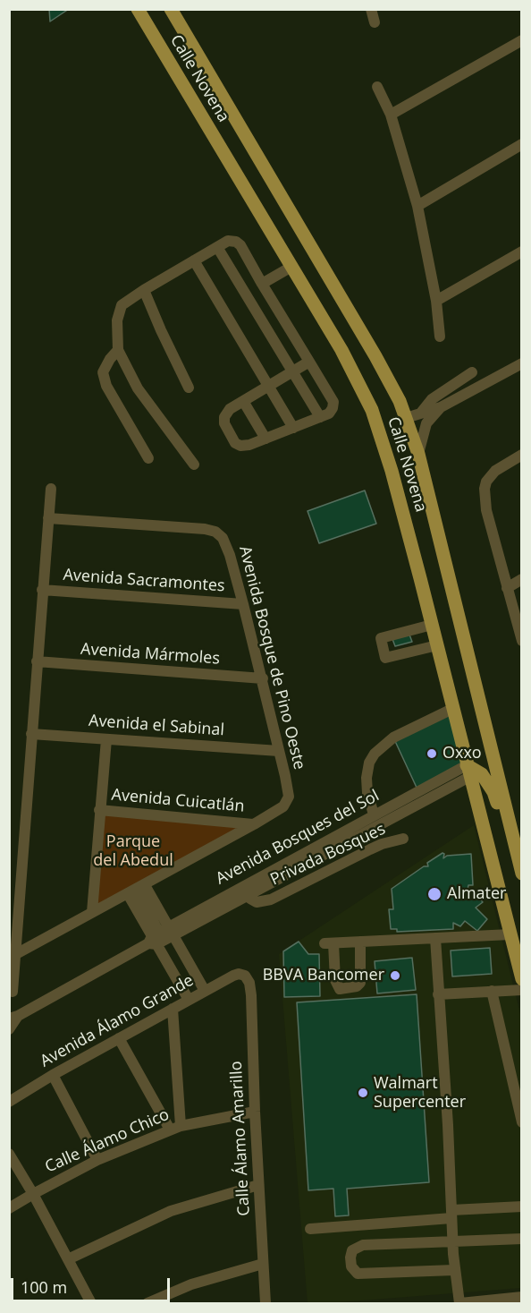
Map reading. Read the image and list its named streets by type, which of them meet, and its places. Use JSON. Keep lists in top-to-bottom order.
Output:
{
  "streets": {
    "main road": ["Calle Novena"],
    "street": [
      "Avenida Sacramontes",
      "Avenida Mármoles",
      "Avenida Bosque de Pino Oeste",
      "Avenida el Sabinal",
      "Avenida Cuicatlán",
      "Avenida Bosques del Sol",
      "Privada Bosques",
      "Avenida Álamo Grande",
      "Calle Álamo Amarillo",
      "Calle Álamo Chico"
    ]
  },
  "crossings": [
    ["Calle Novena", "Avenida Bosques del Sol"],
    ["Avenida Sacramontes", "Avenida Bosque de Pino Oeste"],
    ["Avenida Mármoles", "Avenida Bosque de Pino Oeste"],
    ["Avenida Bosque de Pino Oeste", "Avenida el Sabinal"],
    ["Avenida Bosque de Pino Oeste", "Avenida Cuicatlán"],
    ["Avenida Bosques del Sol", "Privada Bosques"],
    ["Avenida Álamo Grande", "Calle Álamo Amarillo"],
    ["Calle Álamo Amarillo", "Calle Álamo Chico"]
  ],
  "parks": ["Parque del Abedul"],
  "places": [
    "Oxxo",
    "Almater",
    "BBVA Bancomer",
    "Walmart Supercenter"
  ],
  "scale_bar": "100 m"
}
